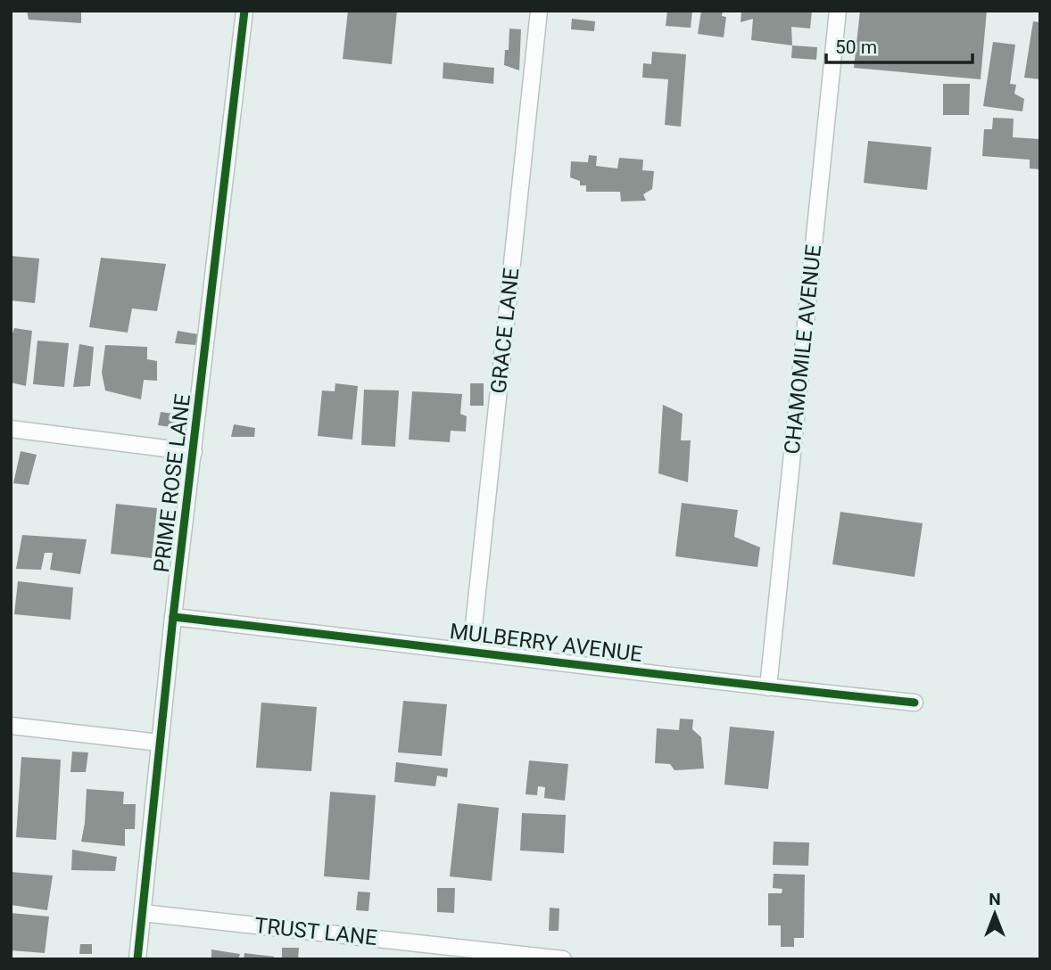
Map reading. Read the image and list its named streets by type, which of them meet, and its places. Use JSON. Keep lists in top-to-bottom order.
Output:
{
  "streets": {
    "street": [
      "GRACE LANE",
      "CHAMOMILE AVENUE",
      "PRIME ROSE LANE",
      "MULBERRY AVENUE",
      "TRUST LANE"
    ]
  },
  "crossings": [
    ["GRACE LANE", "MULBERRY AVENUE"],
    ["CHAMOMILE AVENUE", "MULBERRY AVENUE"],
    ["PRIME ROSE LANE", "MULBERRY AVENUE"],
    ["PRIME ROSE LANE", "TRUST LANE"]
  ],
  "scale_bar": "50 m",
  "north": "top"
}
